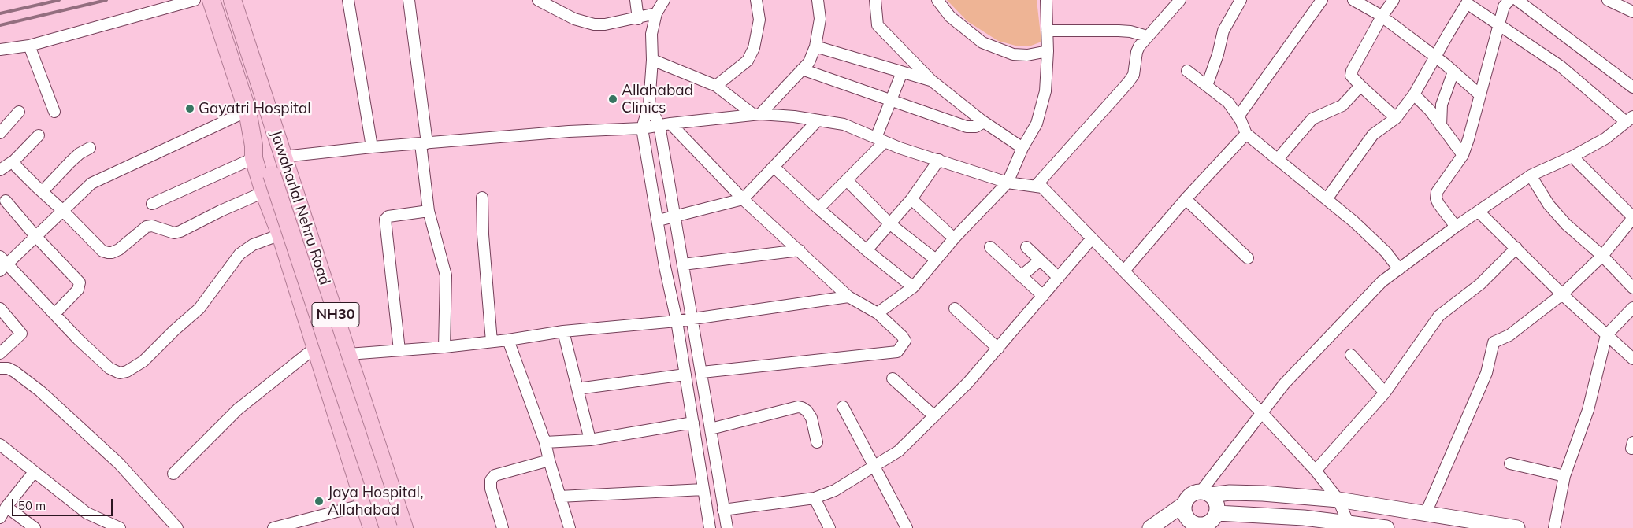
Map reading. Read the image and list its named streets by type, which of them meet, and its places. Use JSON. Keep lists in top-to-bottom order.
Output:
{
  "streets": {
    "highway": ["Jawaharlal Nehru Road", "NH30"]
  },
  "places": ["Allahabad Clinics", "Gayatri Hospital", "Jaya Hospital, Allahabad"],
  "scale_bar": "50 m"
}
